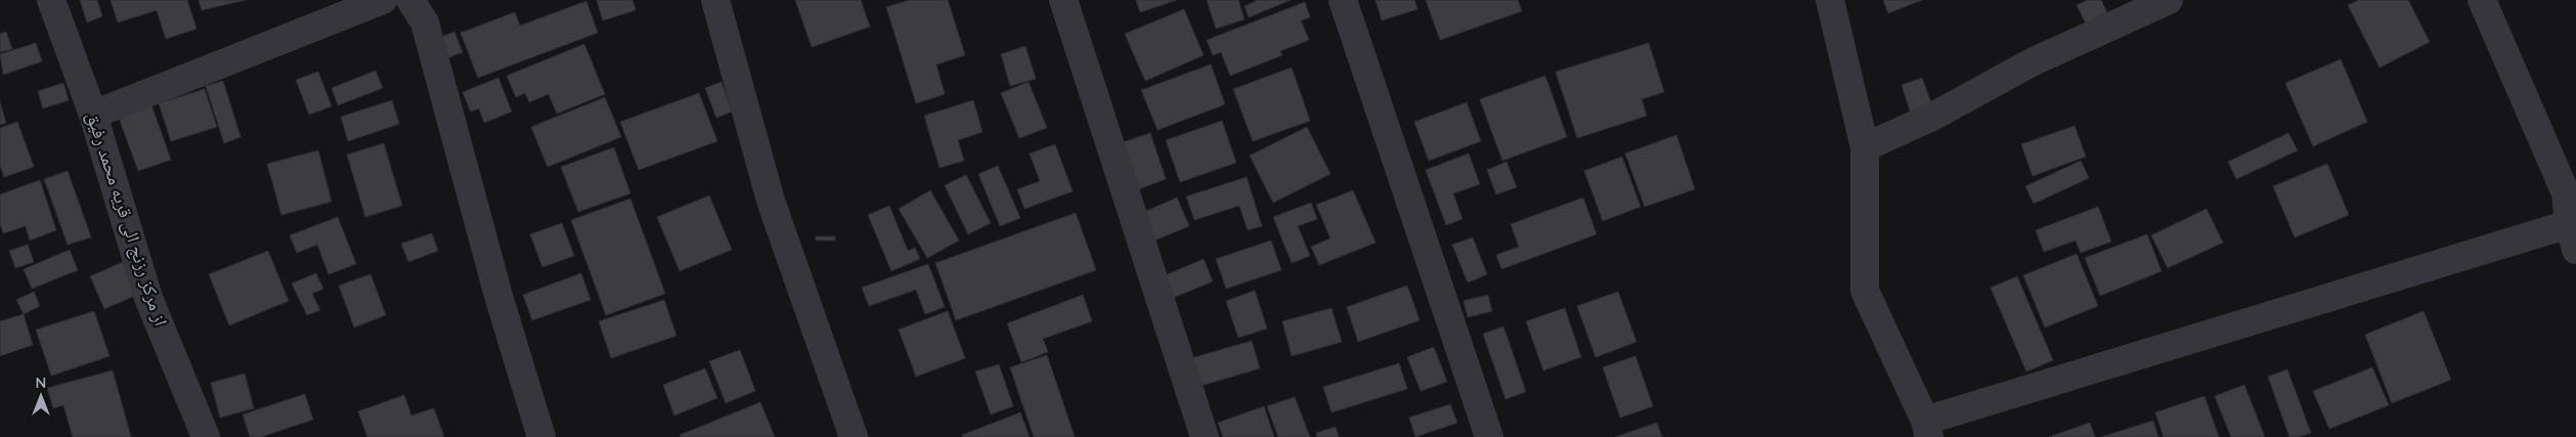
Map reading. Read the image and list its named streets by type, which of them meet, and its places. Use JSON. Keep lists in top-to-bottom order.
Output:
{
  "streets": {
    "street": ["از مرکز رزنج الی قریه محمد رفیق"]
  },
  "north": "top"
}
